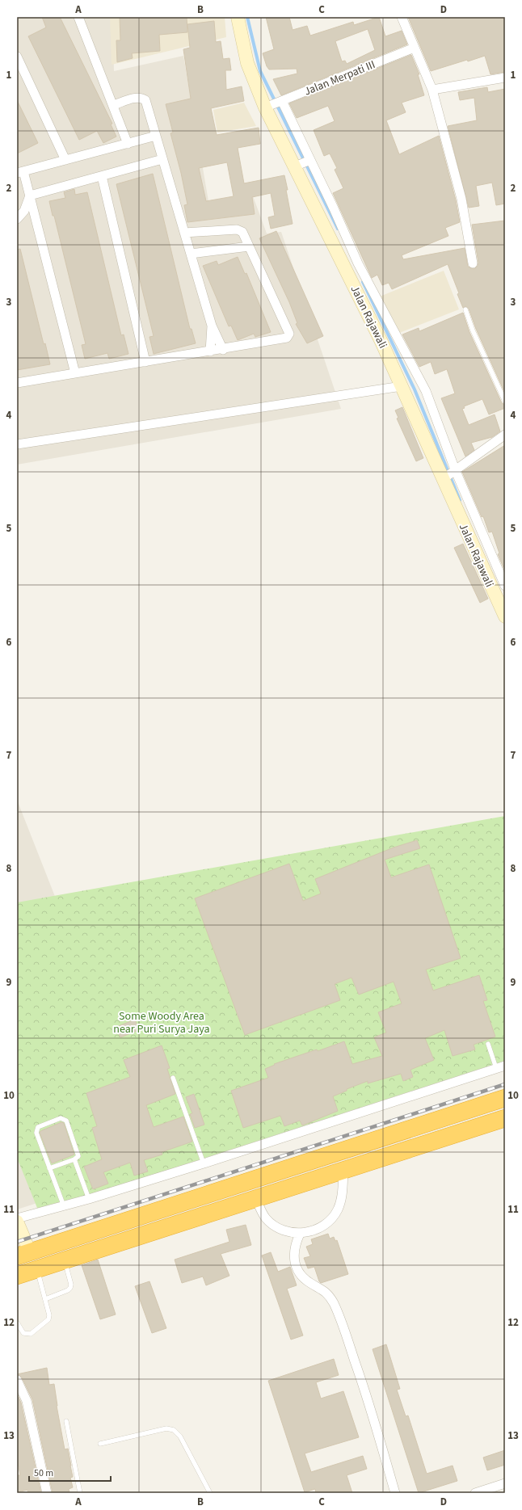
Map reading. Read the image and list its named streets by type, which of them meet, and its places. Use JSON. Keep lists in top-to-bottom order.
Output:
{
  "streets": {
    "street": ["Jalan Merpati III", "Jalan Rajawali"]
  },
  "crossings": [
    ["Jalan Merpati III", "Jalan Rajawali"]
  ],
  "parks": ["Some Woody Area near Puri Surya Jaya"],
  "scale_bar": "50 m",
  "grid": {
    "columns": [
      "A",
      "B",
      "C",
      "D"
    ],
    "rows": [
      "1",
      "2",
      "3",
      "4",
      "5",
      "6",
      "7",
      "8",
      "9",
      "10",
      "11",
      "12",
      "13"
    ]
  }
}
